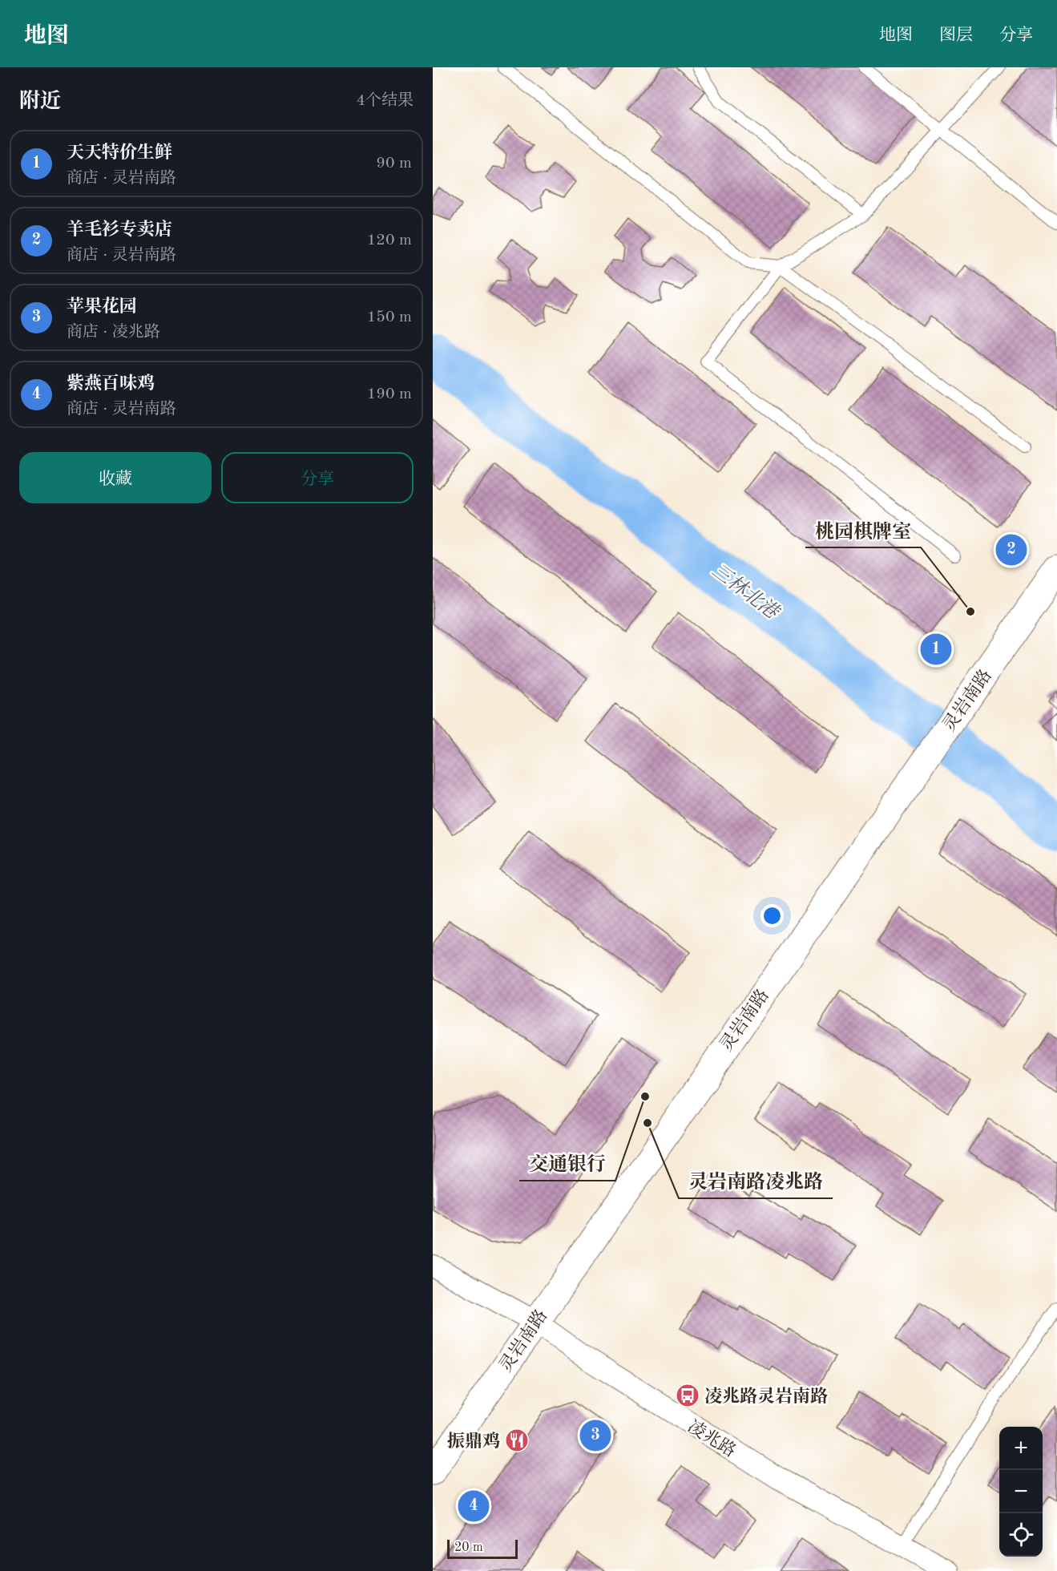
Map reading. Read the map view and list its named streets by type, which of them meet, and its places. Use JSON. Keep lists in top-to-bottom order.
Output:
{
  "streets": {
    "street": ["灵岩南路", "凌兆路"]
  },
  "crossings": [
    ["灵岩南路", "凌兆路"]
  ],
  "water": ["三林北港"],
  "places": {
    "other": ["桃园棋牌室", "交通银行", "灵岩南路凌兆路"],
    "bus stop": ["凌兆路灵岩南路"],
    "restaurant": ["振鼎鸡"]
  },
  "scale_bar": "20 m",
  "page": {
    "header": "地图",
    "nav": ["地图", "图层", "分享"],
    "heading": ["附近", "4个结果"],
    "list": [
      {
        "mark": "1",
        "name": "天天特价生鲜",
        "note": "商店 · 灵岩南路",
        "value": "90 m"
      },
      {
        "mark": "2",
        "name": "羊毛衫专卖店",
        "note": "商店 · 灵岩南路",
        "value": "120 m"
      },
      {
        "mark": "3",
        "name": "苹果花园",
        "note": "商店 · 凌兆路",
        "value": "150 m"
      },
      {
        "mark": "4",
        "name": "紫燕百味鸡",
        "note": "商店 · 灵岩南路",
        "value": "190 m"
      }
    ],
    "buttons": ["收藏", "分享"],
    "pins": [
      "2",
      "1",
      "3",
      "4"
    ],
    "map_buttons": ["+", "−"],
    "scale": "20 m"
  }
}
